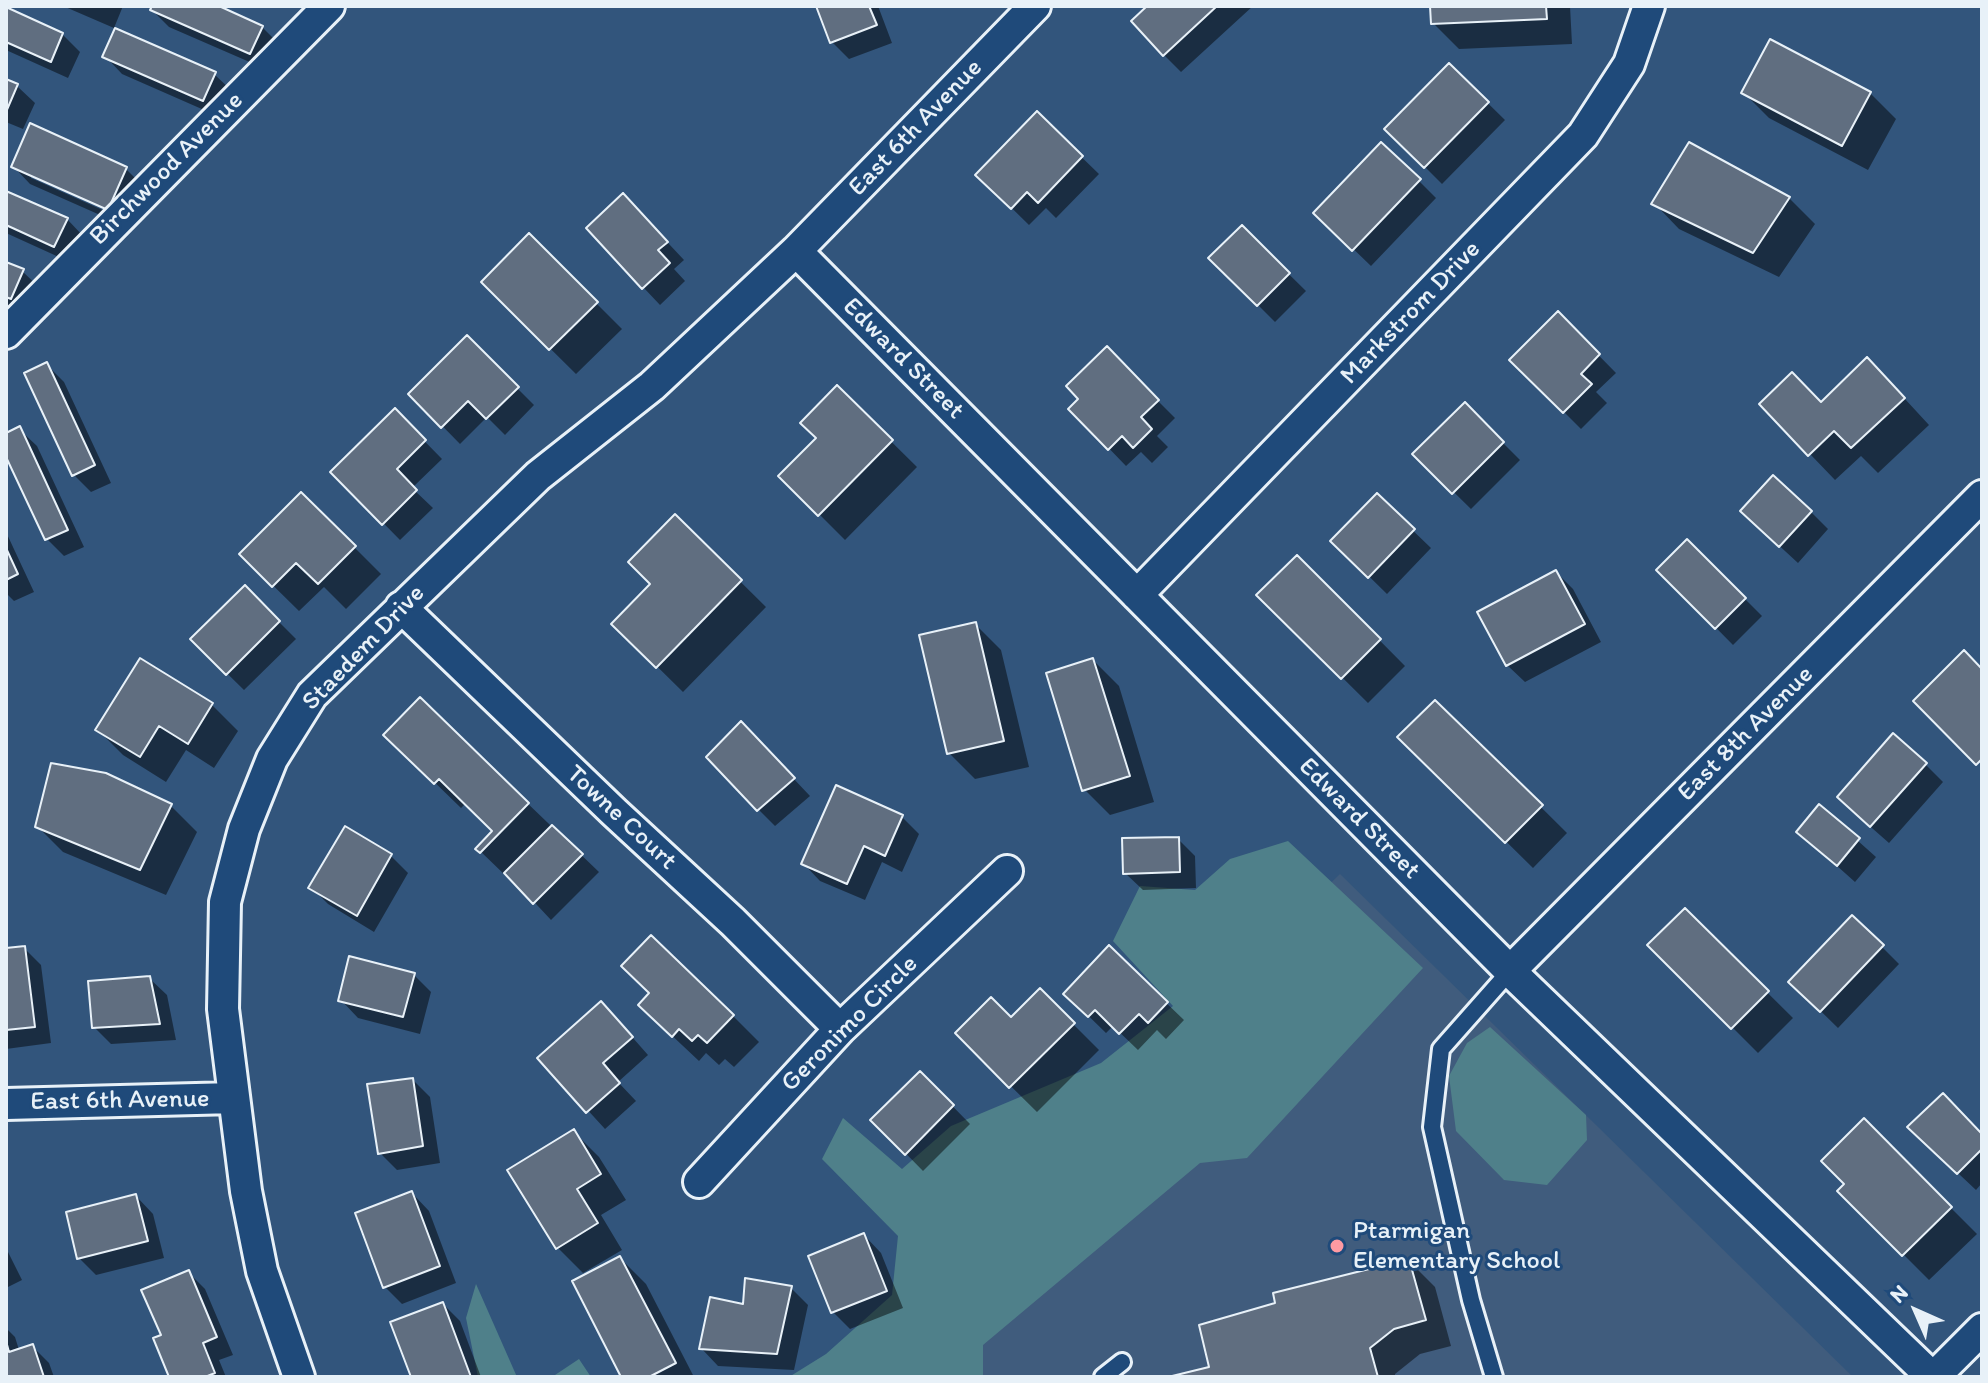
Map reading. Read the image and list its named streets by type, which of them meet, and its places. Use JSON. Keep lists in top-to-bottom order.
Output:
{
  "streets": {
    "street": [
      "East 6th Avenue",
      "Birchwood Avenue",
      "Markstrom Drive",
      "Edward Street",
      "Staedem Drive",
      "East 8th Avenue",
      "Towne Court",
      "Geronimo Circle"
    ]
  },
  "crossings": [
    ["East 6th Avenue", "Edward Street"],
    ["East 6th Avenue", "Staedem Drive"],
    ["Markstrom Drive", "Edward Street"],
    ["Edward Street", "Staedem Drive"],
    ["Edward Street", "East 8th Avenue"],
    ["Staedem Drive", "Towne Court"],
    ["Towne Court", "Geronimo Circle"]
  ],
  "places": ["Ptarmigan Elementary School"],
  "north": "top left"
}
